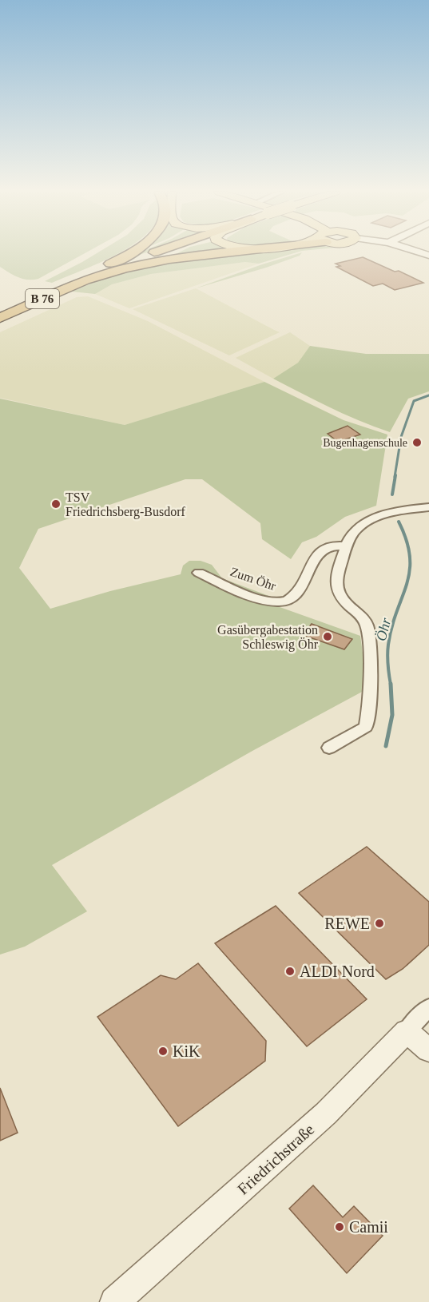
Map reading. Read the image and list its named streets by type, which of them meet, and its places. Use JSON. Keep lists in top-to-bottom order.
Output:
{
  "streets": {
    "highway": ["B 76"],
    "street": ["Zum Öhr", "Friedrichstraße"]
  },
  "water": ["Öhr"],
  "places": [
    "Bugenhagenschule",
    "TSV Friedrichsberg-Busdorf",
    "Gasübergabestation Schleswig Öhr",
    "REWE",
    "ALDI Nord",
    "KiK",
    "Camii"
  ]
}
